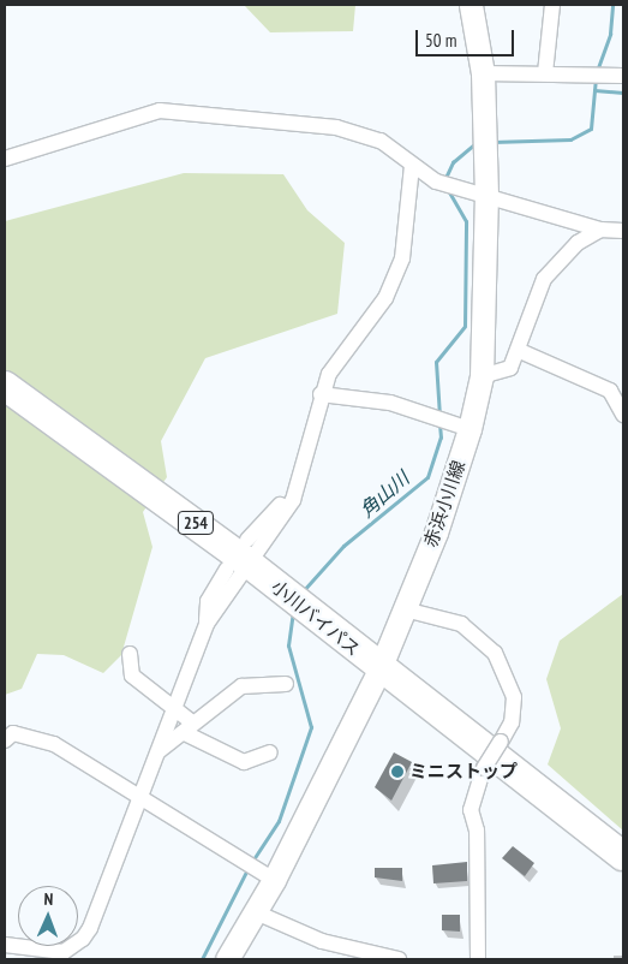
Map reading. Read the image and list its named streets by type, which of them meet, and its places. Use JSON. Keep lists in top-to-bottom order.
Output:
{
  "streets": {
    "highway": ["254", "小川バイパス"],
    "main road": ["赤浜小川線"]
  },
  "crossings": [
    ["赤浜小川線", "小川バイパス"]
  ],
  "water": ["角山川"],
  "places": ["ミニストップ"],
  "scale_bar": "50 m",
  "north": "top"
}
